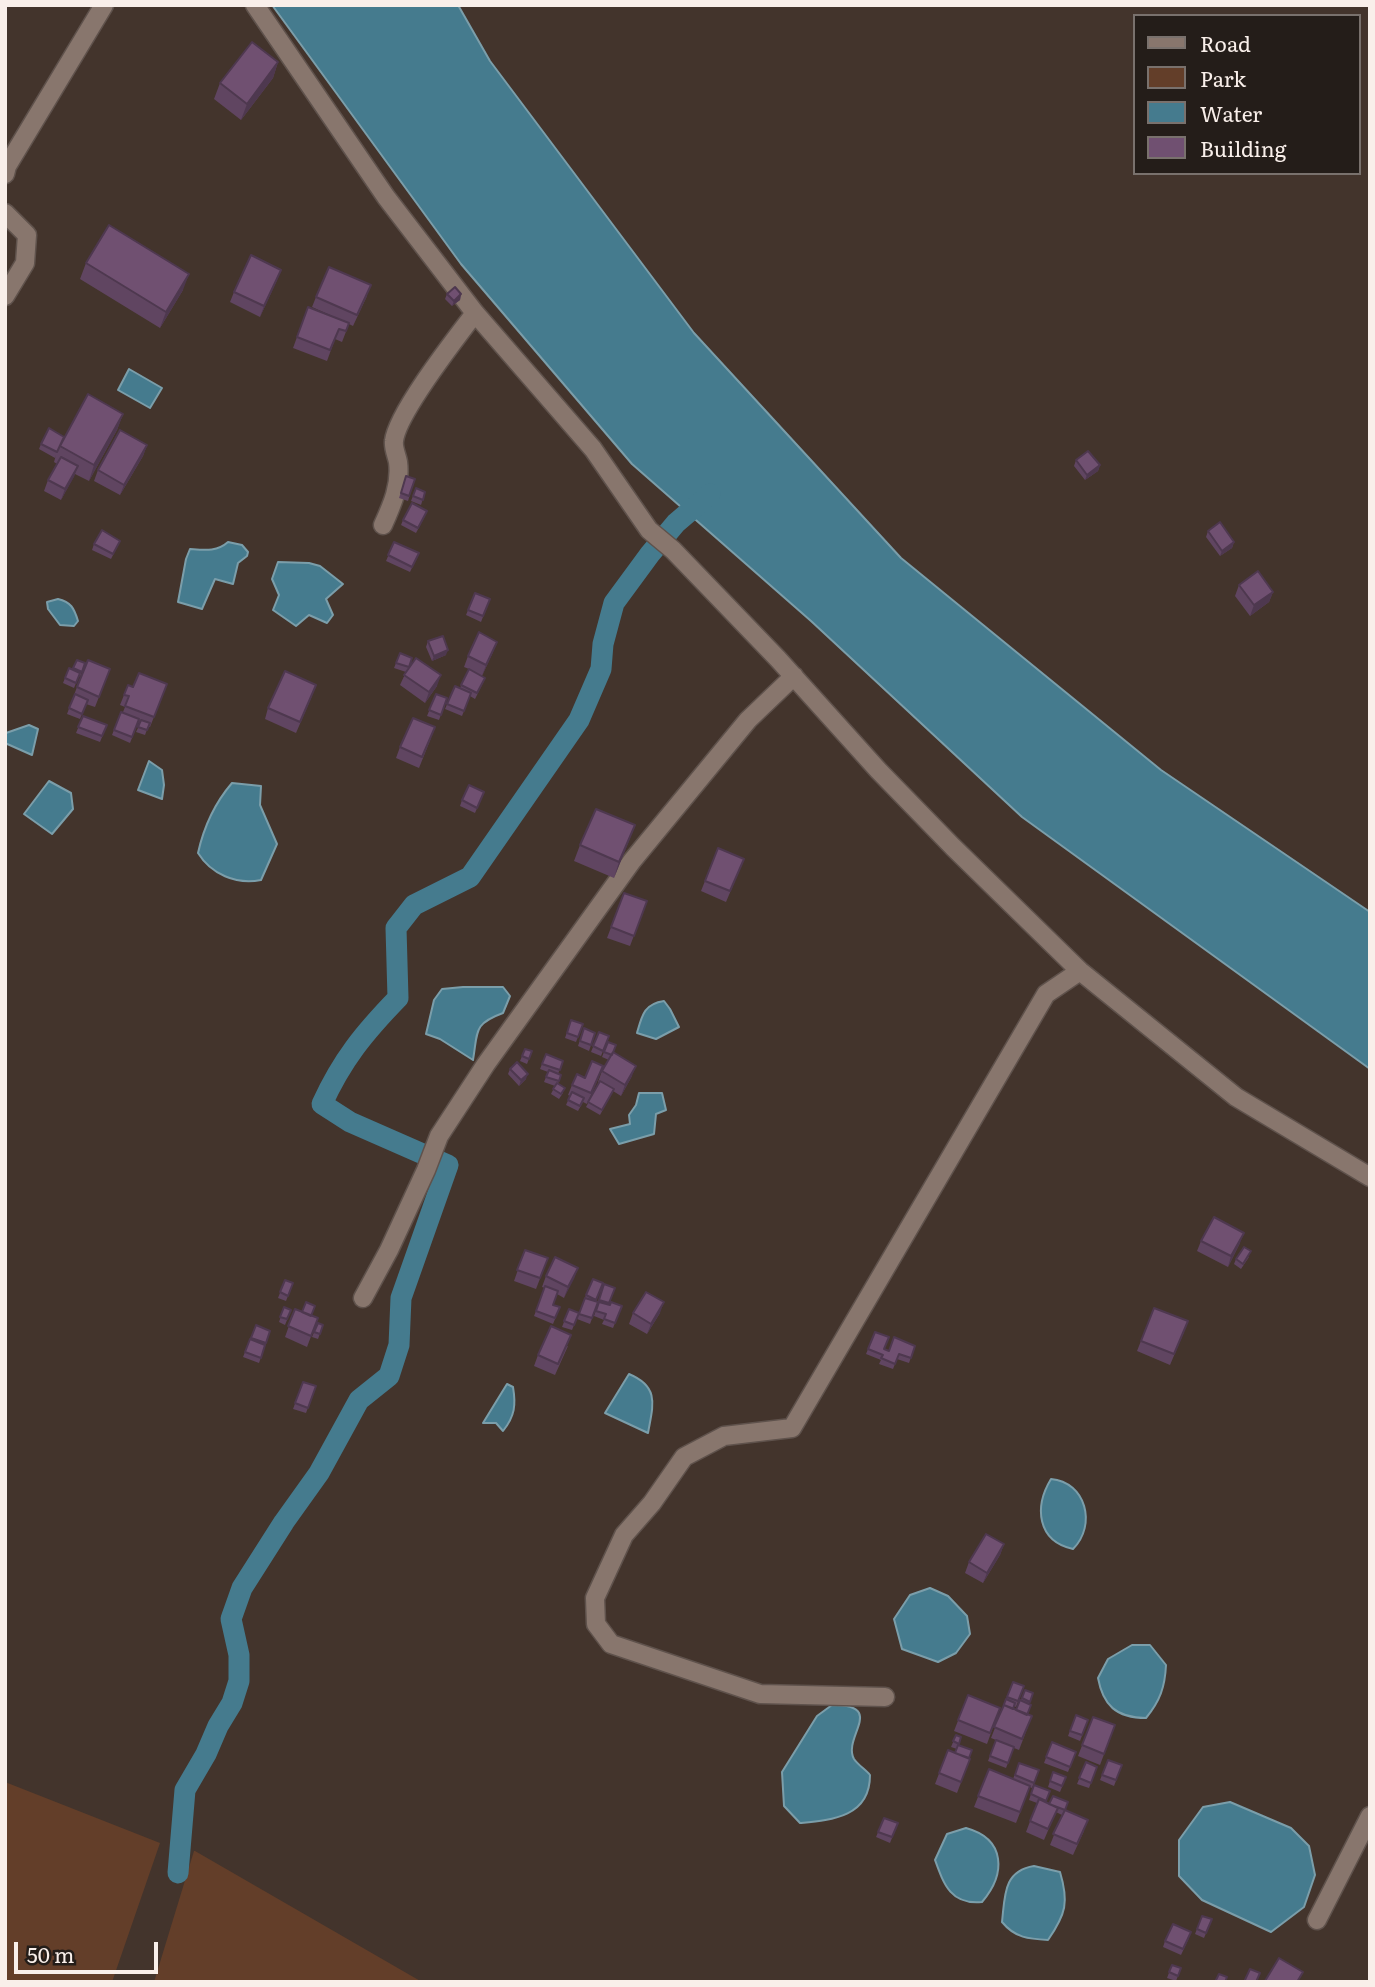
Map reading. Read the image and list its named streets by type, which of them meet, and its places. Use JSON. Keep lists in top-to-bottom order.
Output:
{
  "legend": [
    "Road",
    "Park",
    "Water",
    "Building"
  ],
  "scale_bar": "50 m"
}
